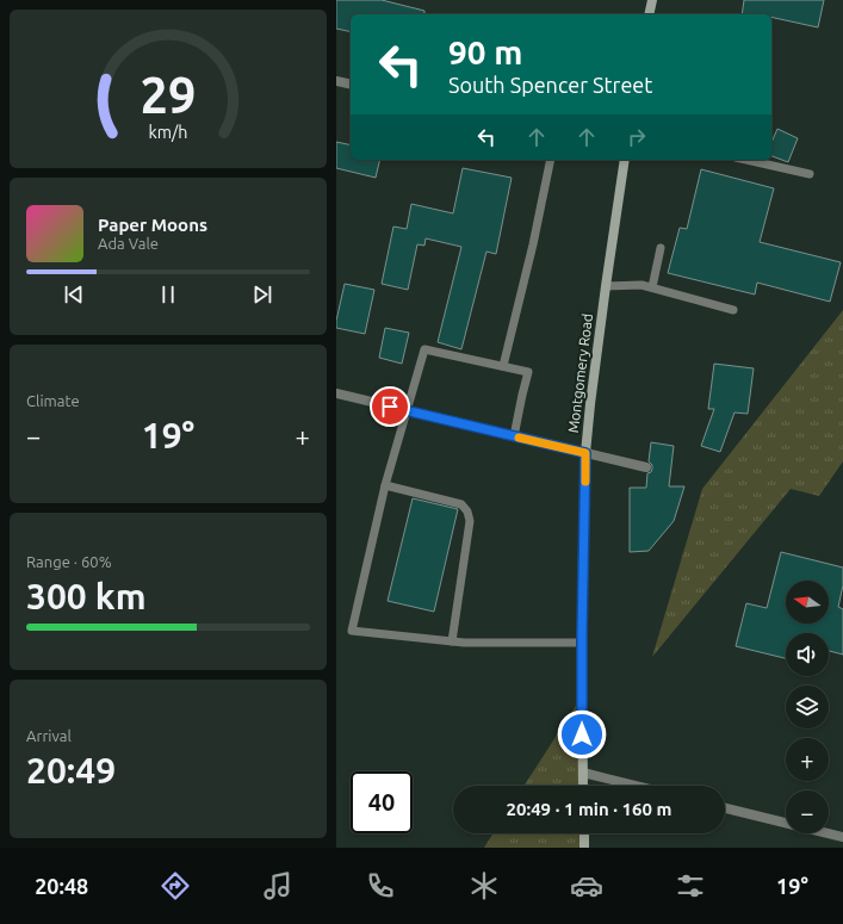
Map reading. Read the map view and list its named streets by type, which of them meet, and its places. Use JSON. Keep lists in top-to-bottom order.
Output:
{
  "streets": {
    "street": ["Montgomery Road"]
  },
  "north": "left",
  "page": {
    "turn": ["90 m", "South Spencer Street"],
    "song": ["Paper Moons", "Ada Vale"],
    "tile": [
      "Climate",
      ["Range · 60%", "300 km"],
      ["Arrival", "20:49"]
    ],
    "heat": ["−", "19°", "+"],
    "map_buttons": ["+", "−"],
    "limit": "40",
    "trip": "20:49 · 1 min · 160 m",
    "tabs": ["20:48", "19°"],
    "gauge": ["29", "km/h"]
  }
}
